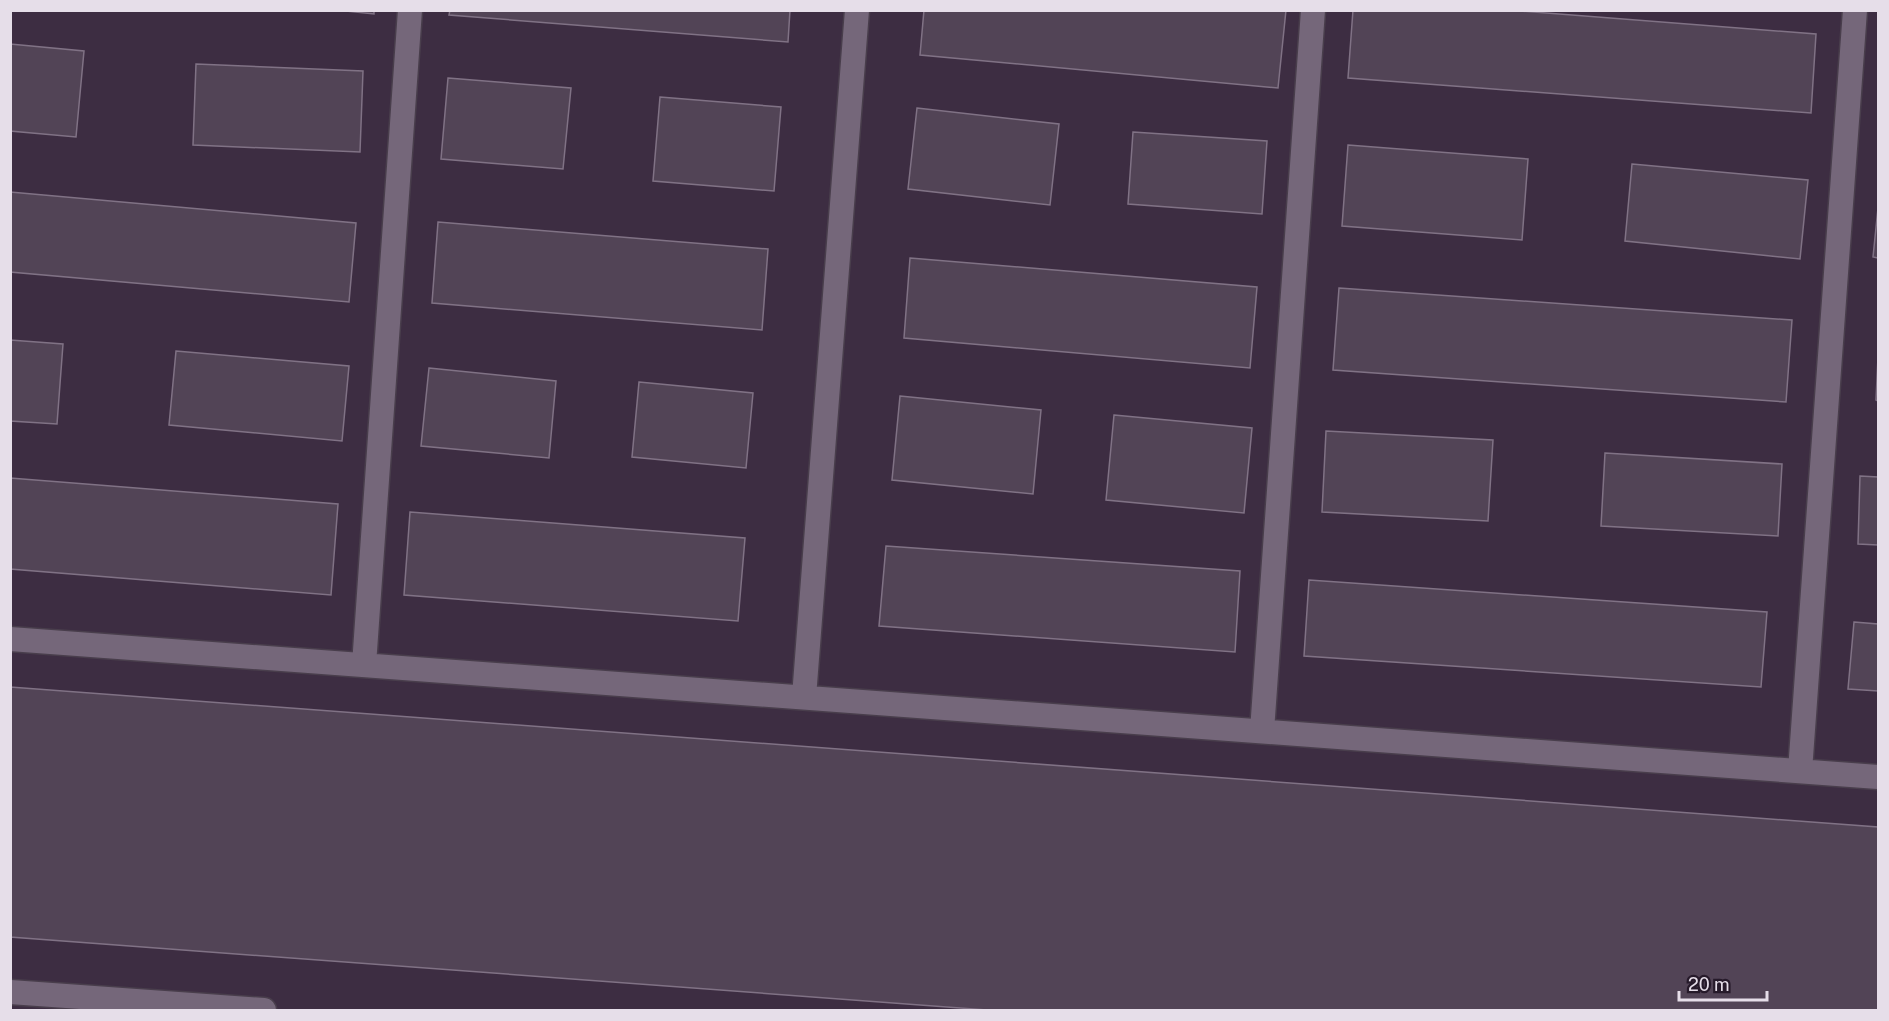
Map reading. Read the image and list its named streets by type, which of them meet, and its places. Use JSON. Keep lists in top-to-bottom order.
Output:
{
  "scale_bar": "20 m"
}
